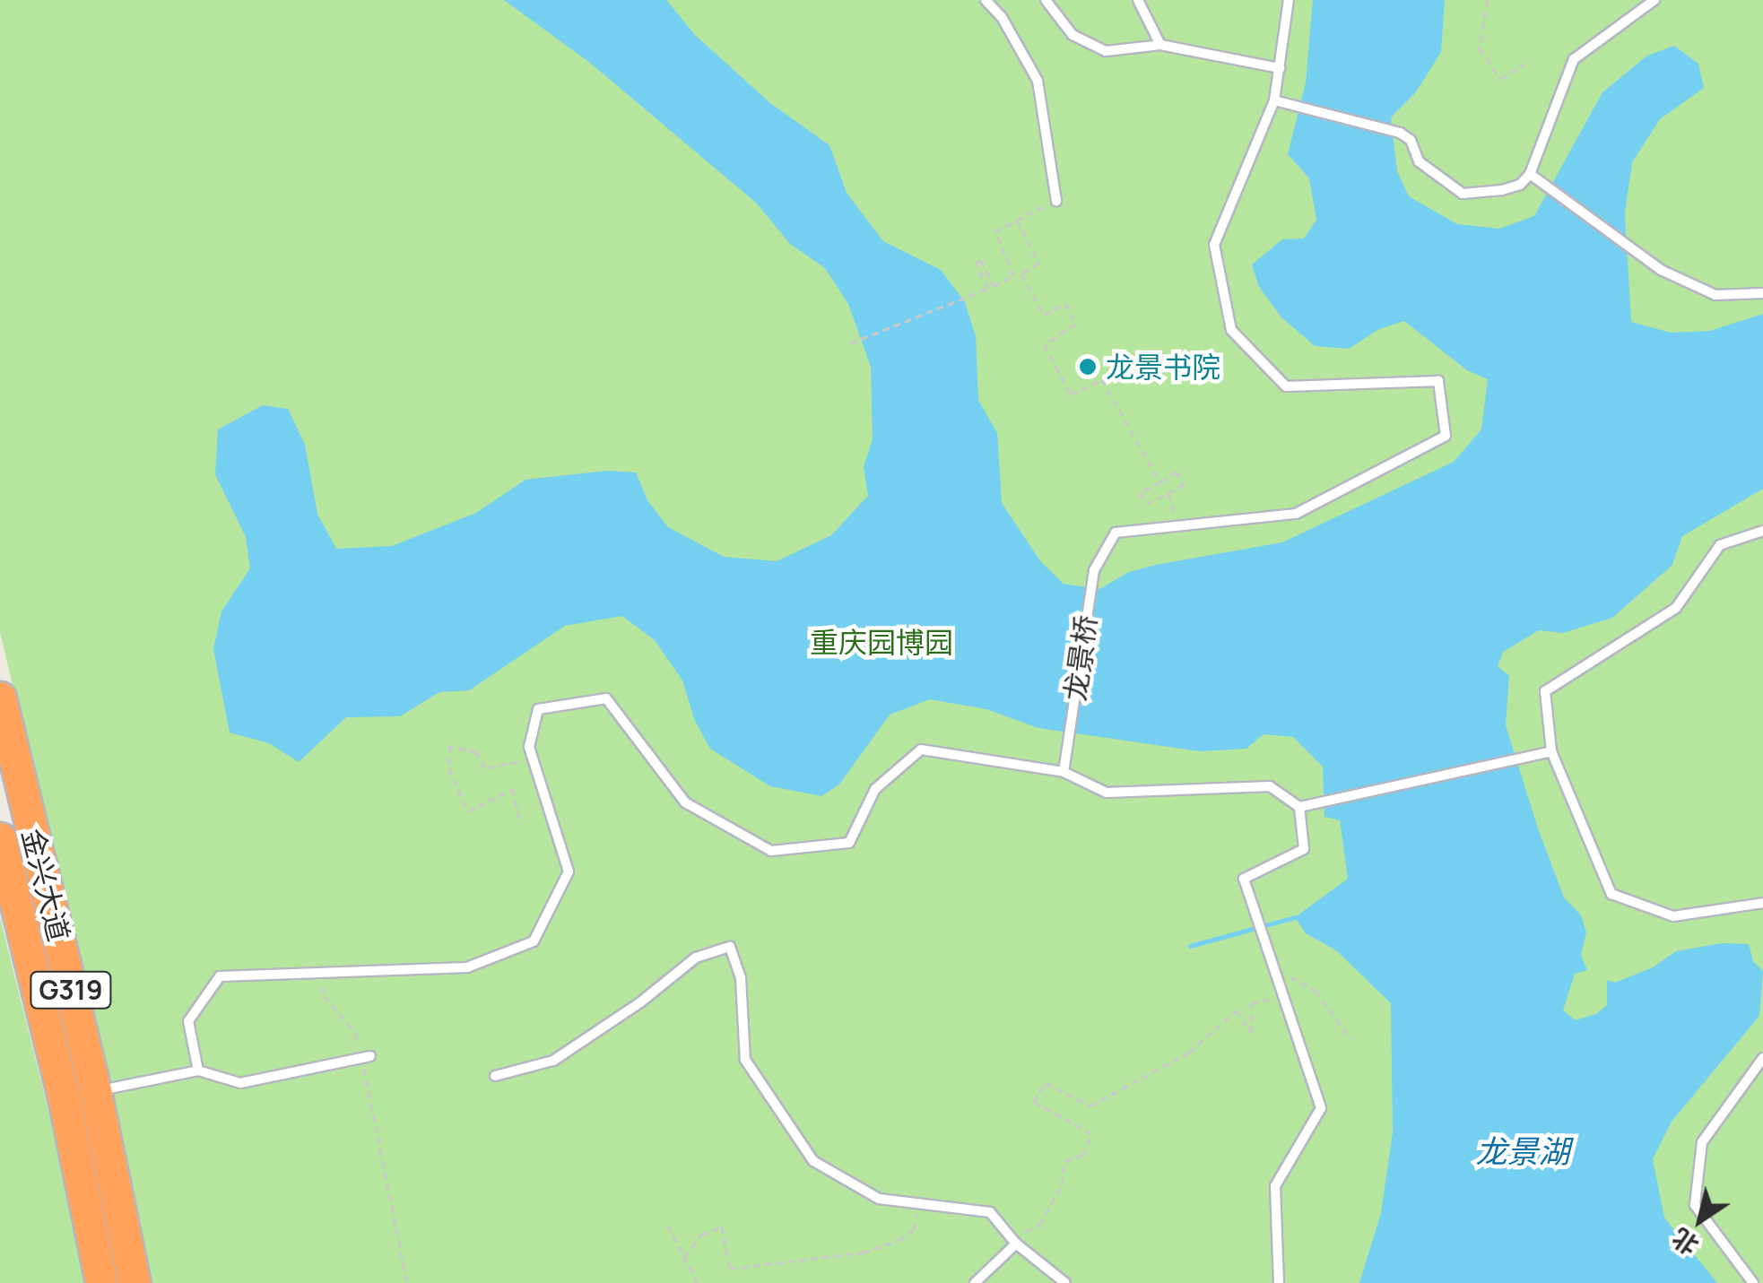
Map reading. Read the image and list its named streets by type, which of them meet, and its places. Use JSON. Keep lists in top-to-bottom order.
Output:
{
  "streets": {
    "highway": ["金兴大道", "G319"],
    "lane": ["龙景桥"]
  },
  "water": ["龙景湖"],
  "parks": ["重庆园博园"],
  "places": ["龙景书院"],
  "north": "bottom left"
}
